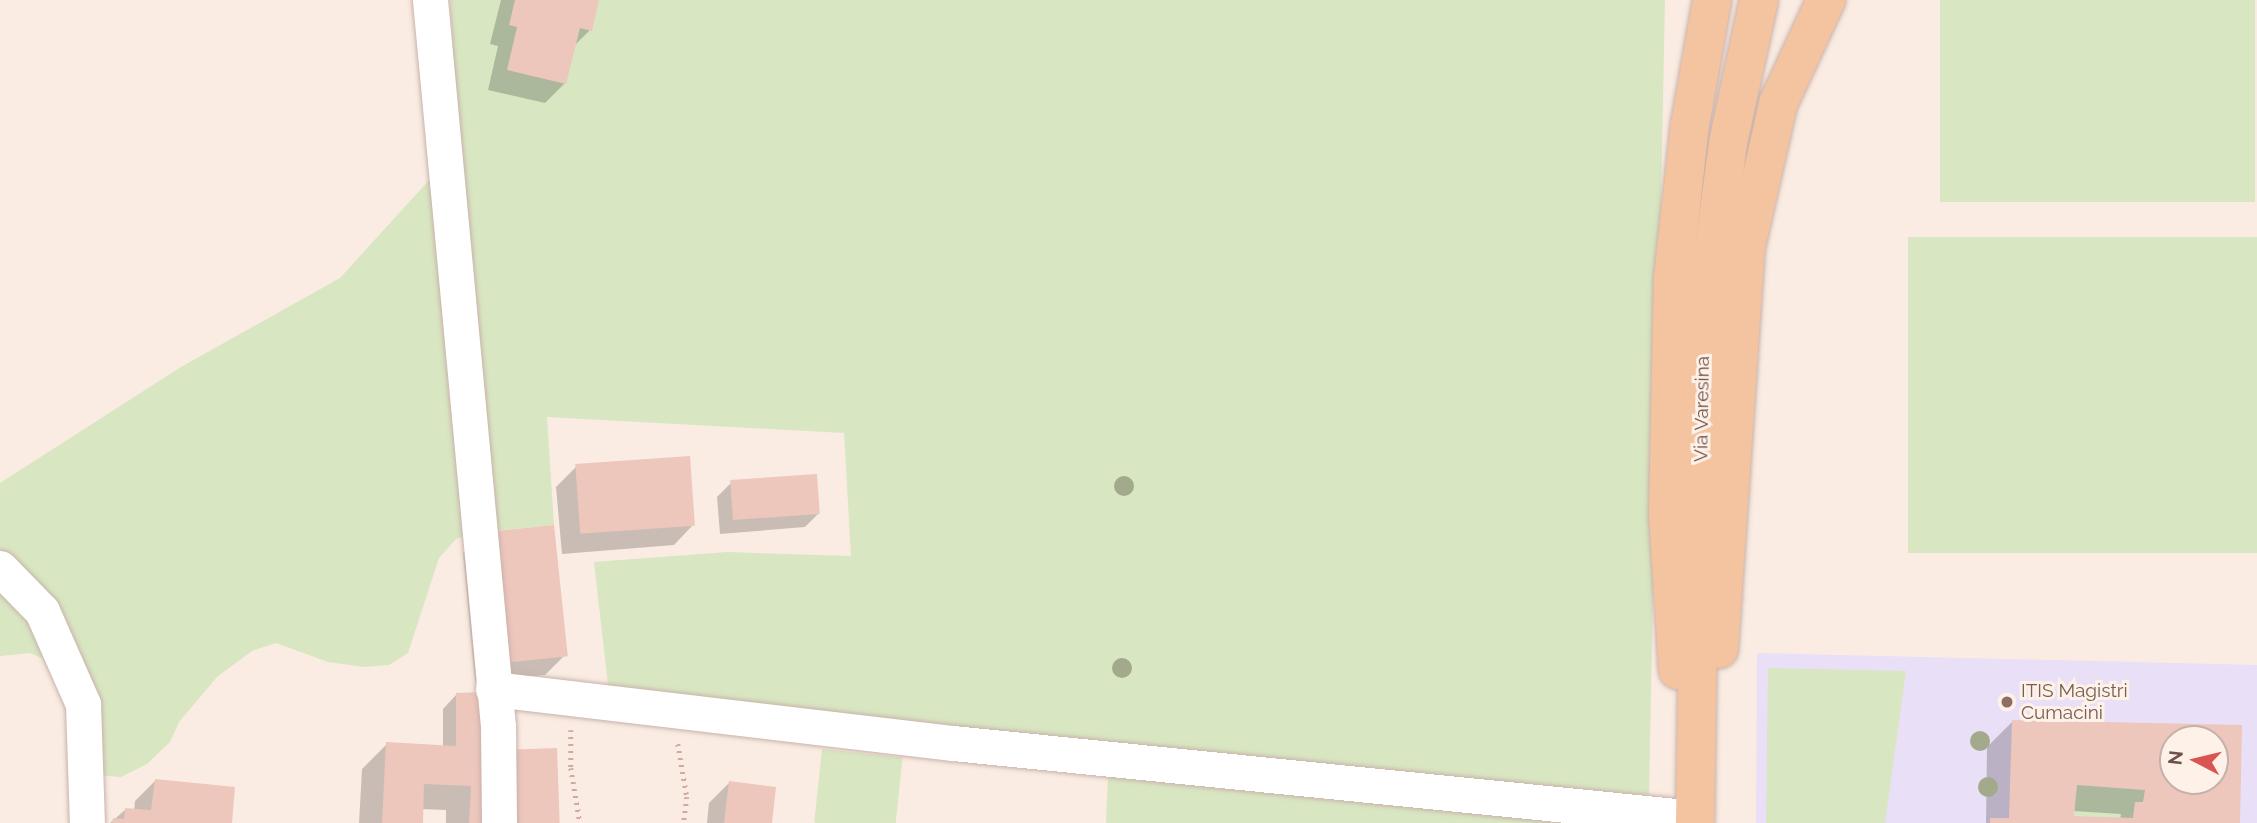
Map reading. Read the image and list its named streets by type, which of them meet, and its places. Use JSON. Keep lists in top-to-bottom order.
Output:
{
  "streets": {
    "main road": ["Via Varesina"]
  },
  "places": ["ITIS Magistri Cumacini"],
  "north": "left"
}
